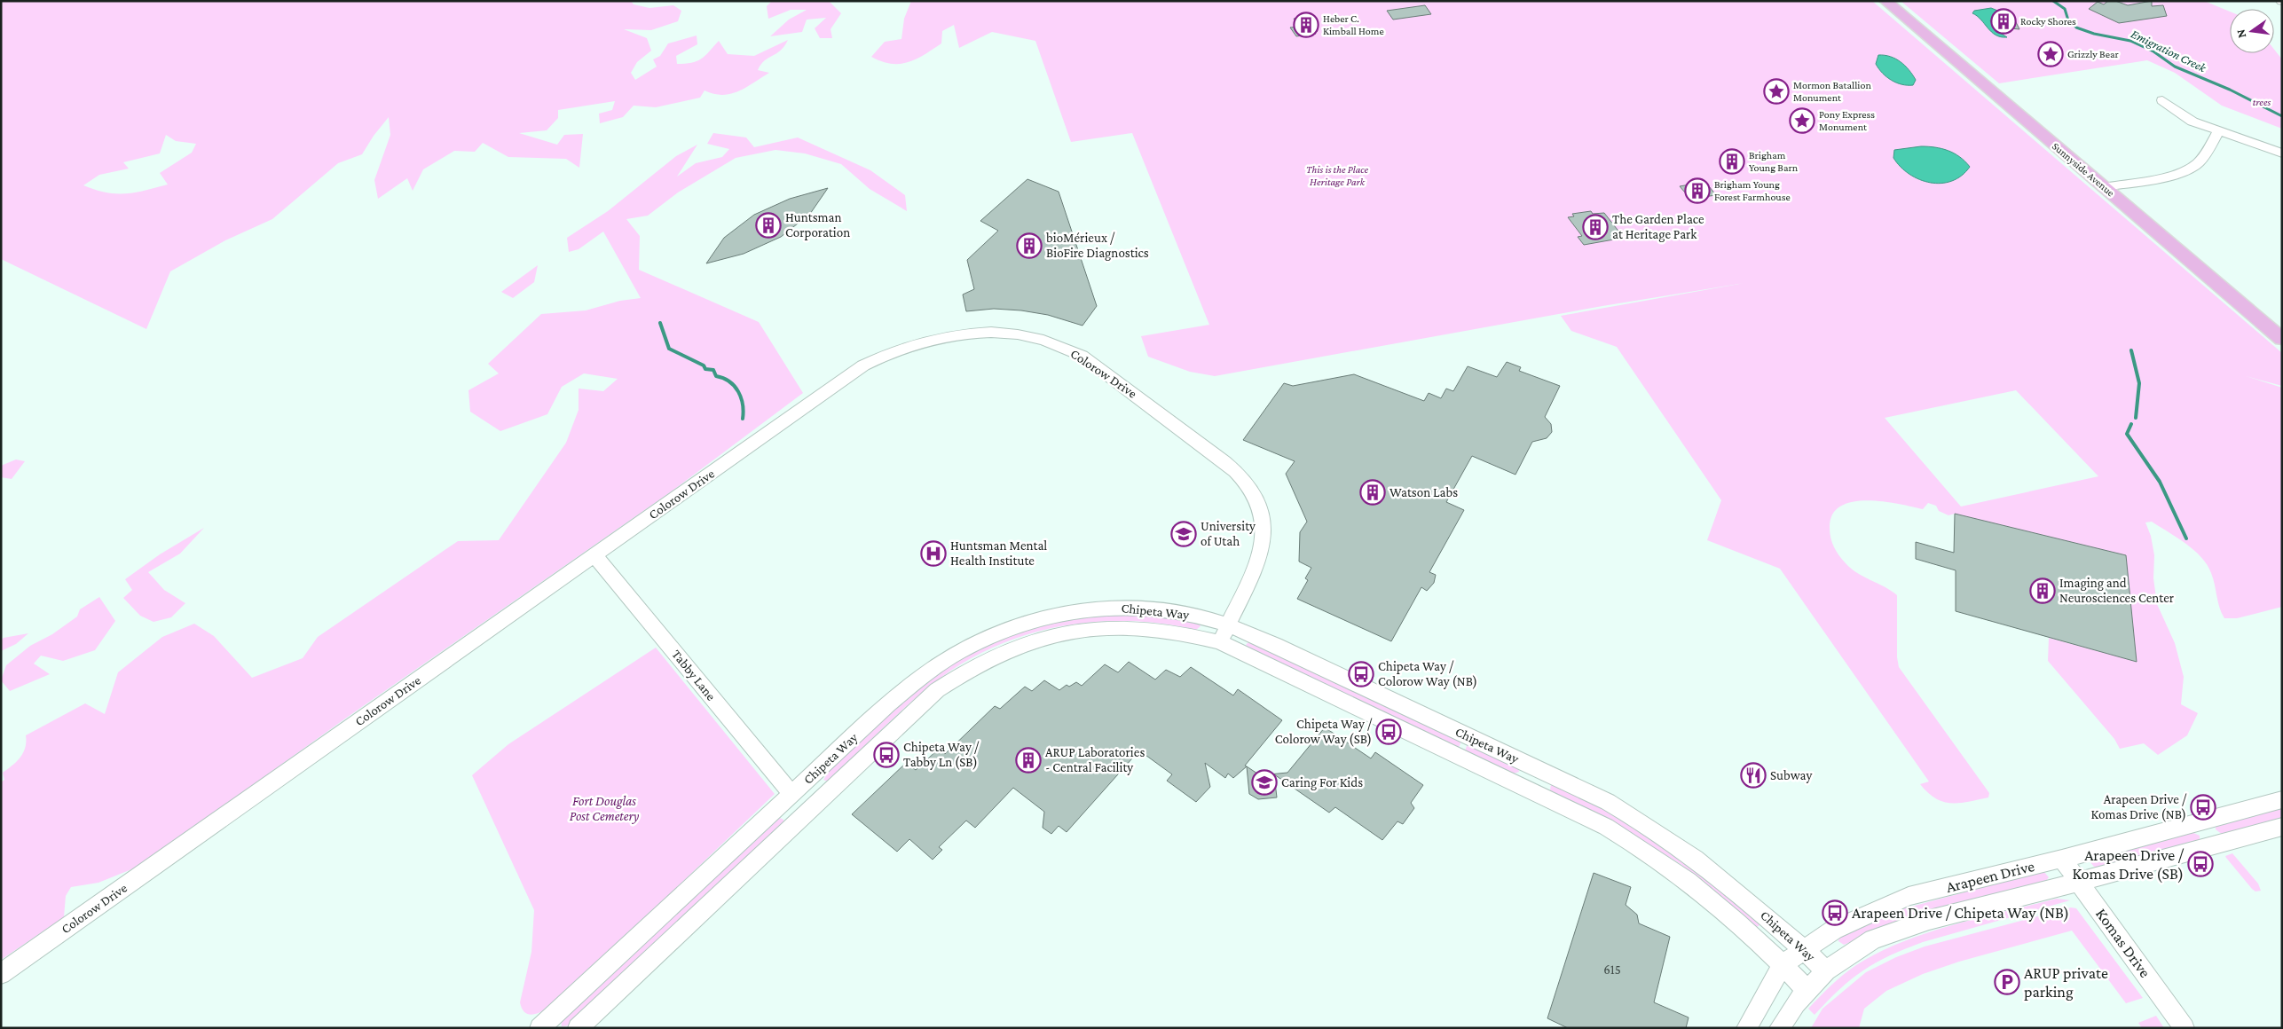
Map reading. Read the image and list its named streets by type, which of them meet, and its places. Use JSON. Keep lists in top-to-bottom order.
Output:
{
  "streets": {
    "main road": ["Sunnyside Avenue"],
    "street": [
      "Colorow Drive",
      "Chipeta Way",
      "Tabby Lane",
      "Arapeen Drive",
      "Komas Drive"
    ]
  },
  "crossings": [
    ["Colorow Drive", "Chipeta Way"],
    ["Colorow Drive", "Tabby Lane"],
    ["Chipeta Way", "Tabby Lane"],
    ["Chipeta Way", "Arapeen Drive"],
    ["Arapeen Drive", "Komas Drive"]
  ],
  "water": ["Emigration Creek"],
  "parks": ["trees", "This is the Place Heritage Park", "Fort Douglas Post Cemetery"],
  "places": {
    "building": [
      "Rocky Shores",
      "Heber C. Kimball Home",
      "Brigham Young Barn",
      "Brigham Young Forest Farmhouse",
      "Huntsman Corporation",
      "The Garden Place at Heritage Park",
      "bioMérieux / BioFire Diagnostics",
      "Watson Labs",
      "Imaging and Neurosciences Center",
      "ARUP Laboratories - Central Facility"
    ],
    "place": ["Grizzly Bear", "Mormon Batallion Monument", "Pony Express Monument"],
    "school or university": ["University of Utah", "Caring For Kids"],
    "hospital": ["Huntsman Mental Health Institute"],
    "bus stop": [
      "Chipeta Way / Colorow Way (NB)",
      "Chipeta Way / Colorow Way (SB)",
      "Chipeta Way / Tabby Ln (SB)",
      "Arapeen Drive / Komas Drive (NB)",
      "Arapeen Drive / Komas Drive (SB)",
      "Arapeen Drive / Chipeta Way (NB)"
    ],
    "restaurant": ["Subway"],
    "parking": ["ARUP private parking"]
  },
  "house_numbers": ["615"],
  "north": "left"
}
